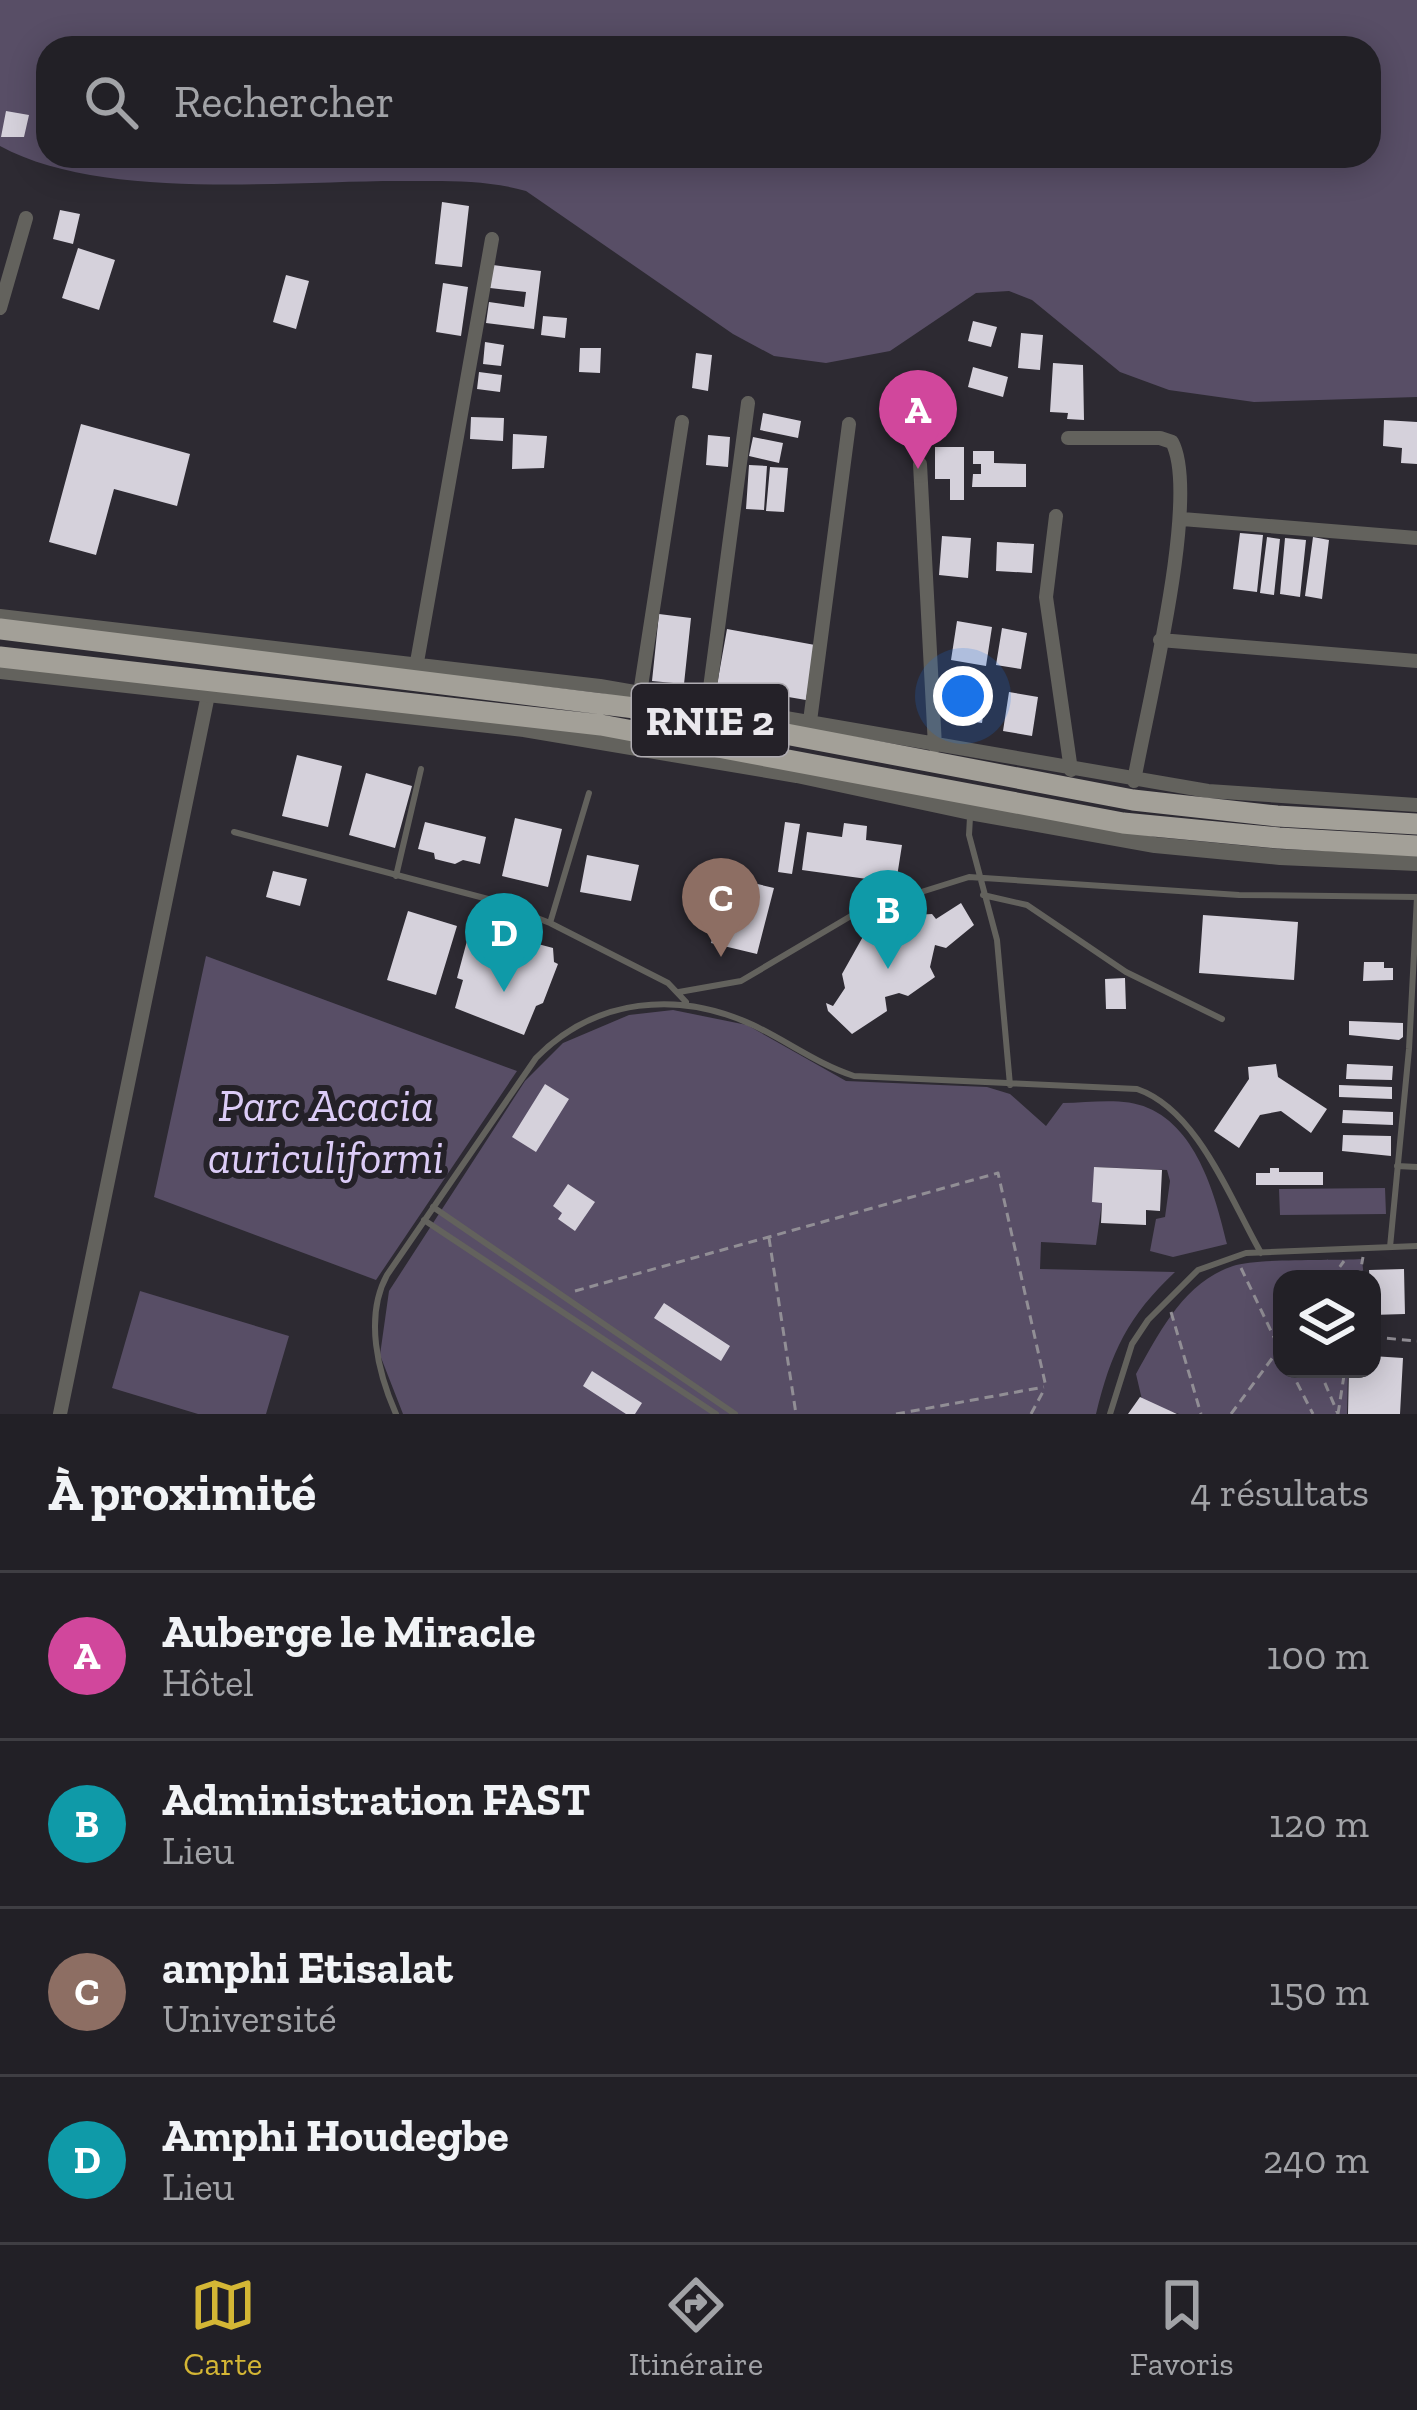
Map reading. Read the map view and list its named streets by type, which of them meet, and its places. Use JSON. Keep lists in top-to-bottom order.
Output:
{
  "streets": {
    "highway": ["RNIE 2"]
  },
  "parks": ["Parc Acacia auriculiformi"],
  "page": {
    "search": "Rechercher",
    "pins": [
      "A",
      "C",
      "B",
      "D"
    ],
    "heading": ["À proximité", "4 résultats"],
    "list": [
      {
        "mark": "A",
        "name": "Auberge le Miracle",
        "note": "Hôtel",
        "value": "100 m"
      },
      {
        "mark": "B",
        "name": "Administration FAST",
        "note": "Lieu",
        "value": "120 m"
      },
      {
        "mark": "C",
        "name": "amphi Etisalat",
        "note": "Université",
        "value": "150 m"
      },
      {
        "mark": "D",
        "name": "Amphi Houdegbe",
        "note": "Lieu",
        "value": "240 m"
      }
    ],
    "nav": ["Carte", "Itinéraire", "Favoris"]
  }
}
